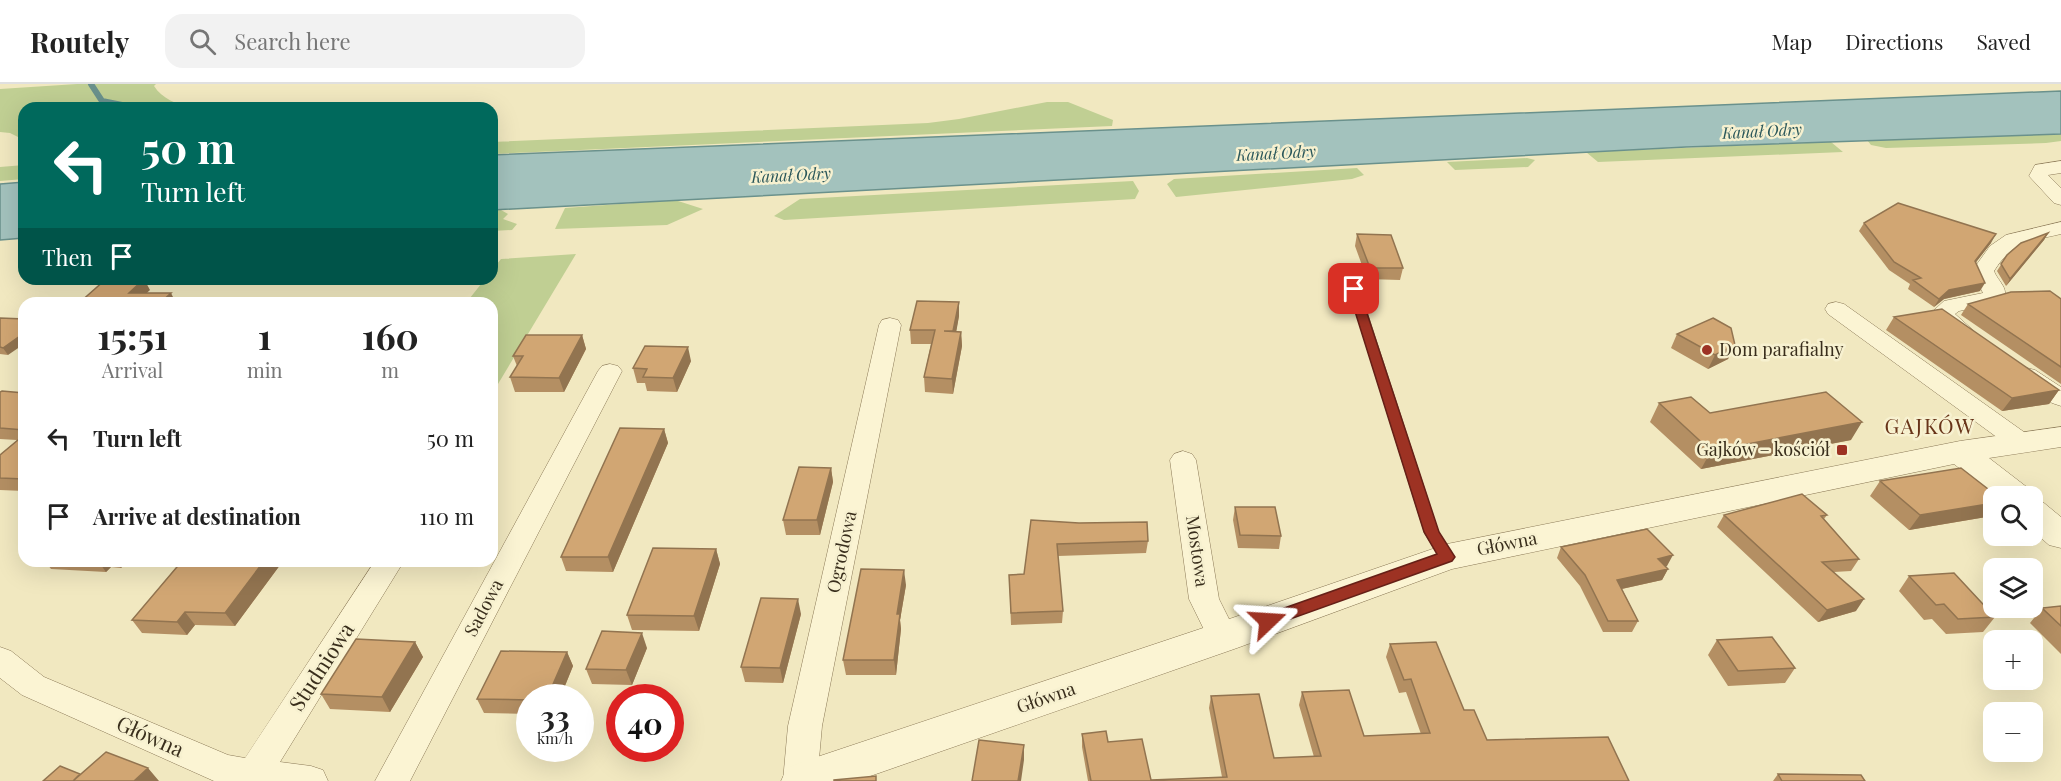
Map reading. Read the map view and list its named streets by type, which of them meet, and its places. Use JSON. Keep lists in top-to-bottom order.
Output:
{
  "streets": {
    "street": [
      "Główna",
      "Mostowa",
      "Ogrodowa",
      "Sadowa",
      "Studniowa"
    ]
  },
  "crossings": [
    ["Główna", "Mostowa"],
    ["Główna", "Ogrodowa"],
    ["Główna", "Studniowa"]
  ],
  "districts": ["GAJKÓW"],
  "water": ["Kanał Odry"],
  "places": {
    "other": ["Dom parafialny"],
    "transit": ["Gajków – kościół"]
  },
  "page": {
    "header": "Routely",
    "search": "Search here",
    "nav": ["Map", "Directions", "Saved"],
    "turn": ["50 m", "Turn left"],
    "then": "Then",
    "eta": [
      "15:51",
      "Arrival",
      "1",
      "min",
      "160",
      "m"
    ],
    "list": [
      {
        "name": "Turn left",
        "value": "50 m"
      },
      {
        "name": "Arrive at destination",
        "value": "110 m"
      }
    ],
    "map_buttons": ["+", "−"],
    "speed": "33 km/h",
    "limit": "40"
  }
}
